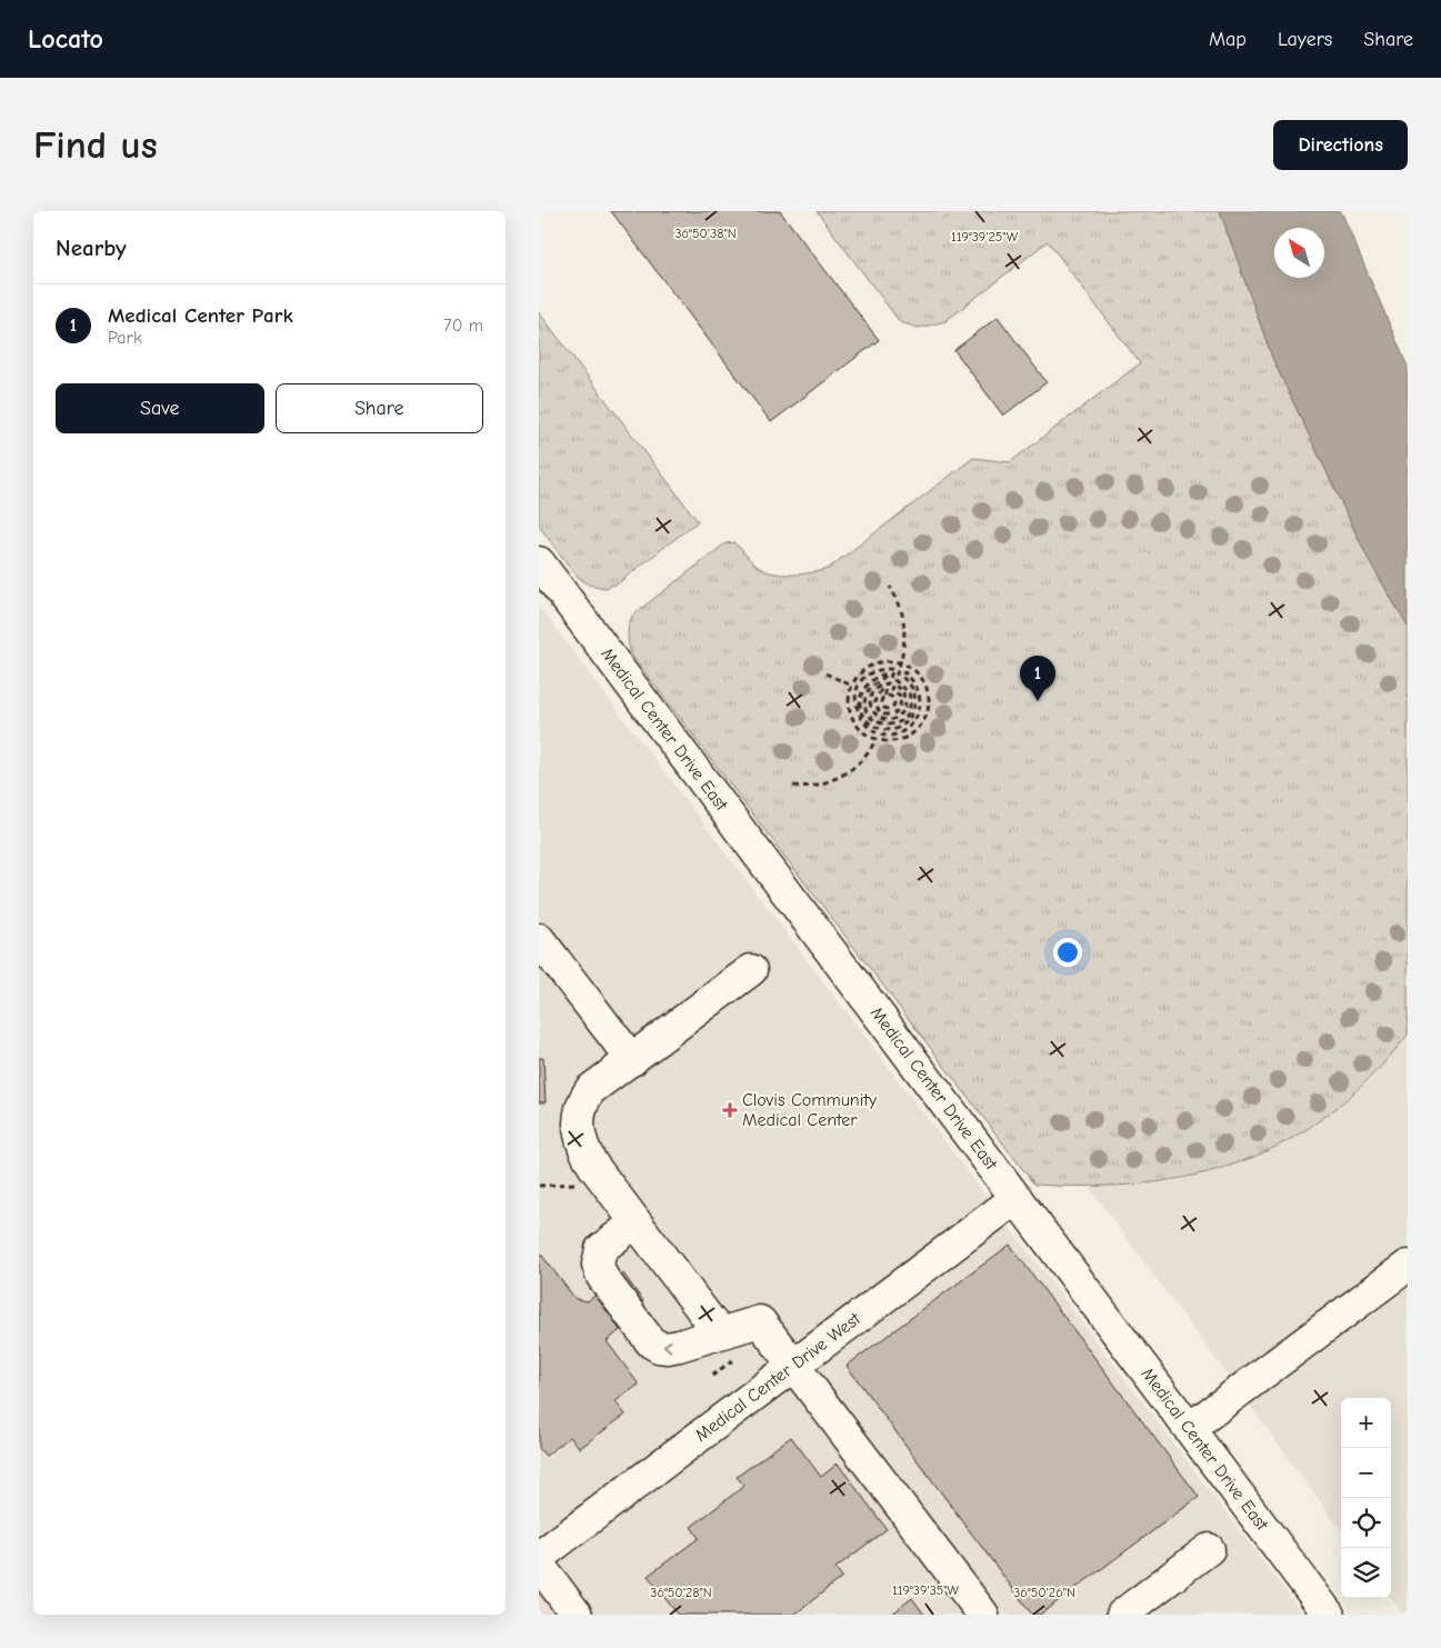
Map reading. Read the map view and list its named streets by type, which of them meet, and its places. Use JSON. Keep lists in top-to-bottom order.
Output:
{
  "streets": {
    "street": ["Medical Center Drive East", "Medical Center Drive West"]
  },
  "crossings": [
    ["Medical Center Drive East", "Medical Center Drive West"]
  ],
  "places": {
    "health": ["Clovis Community Medical Center"]
  },
  "north": "top left",
  "page": {
    "header": "Locato",
    "nav": ["Map", "Layers", "Share"],
    "buttons": [
      "Directions",
      ["Save", "Share"]
    ],
    "title": "Find us",
    "heading": "Nearby",
    "list": [
      {
        "mark": "1",
        "name": "Medical Center Park",
        "note": "Park",
        "value": "70 m"
      }
    ],
    "pins": "1",
    "map_buttons": ["+", "−"]
  },
  "coordinates": [
    "36°50'38\"N",
    "119°39'25\"W",
    "119°39'35\"W",
    "36°50'28\"N",
    "36°50'26\"N"
  ]
}
